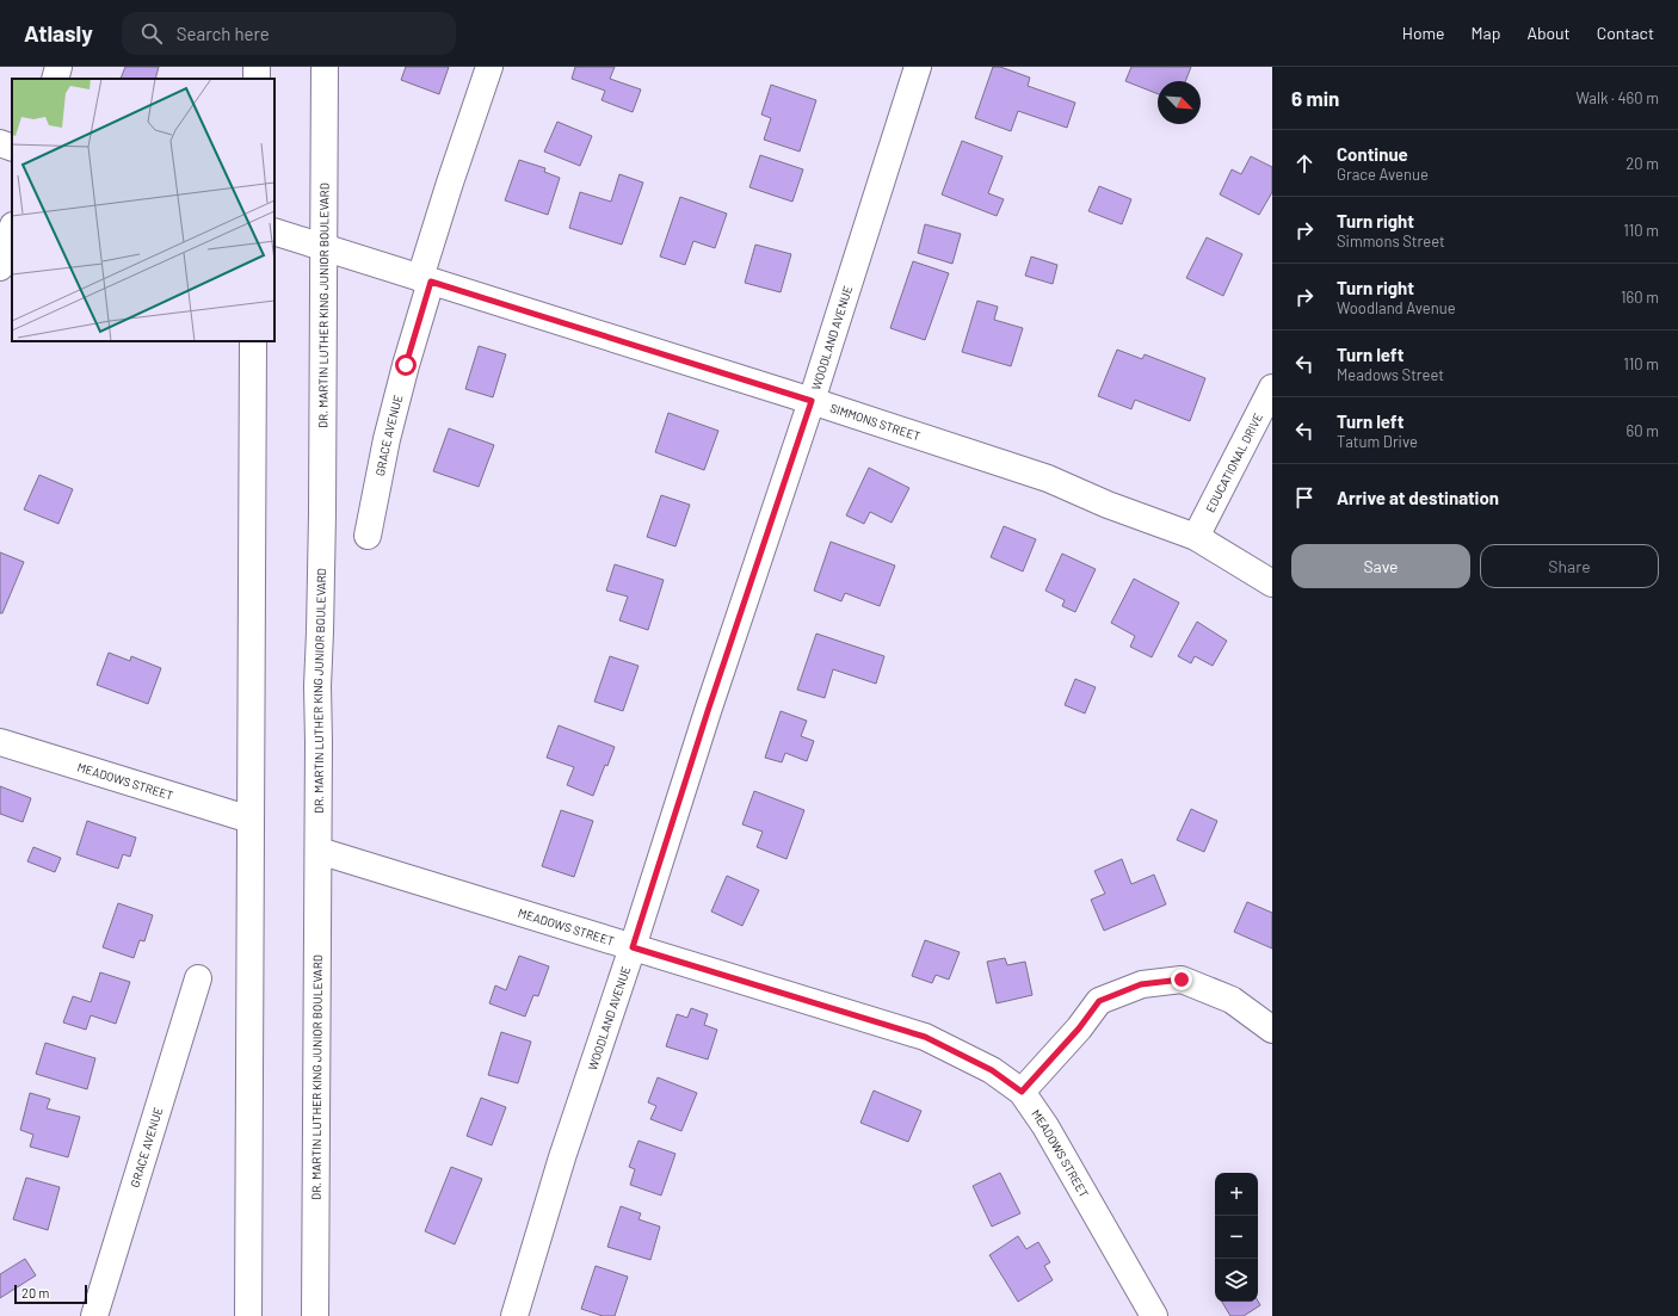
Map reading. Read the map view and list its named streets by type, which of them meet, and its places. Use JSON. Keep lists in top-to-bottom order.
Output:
{
  "streets": {
    "street": [
      "DR. MARTIN LUTHER KING JUNIOR BOULEVARD",
      "WOODLAND AVENUE",
      "SIMMONS STREET",
      "GRACE AVENUE",
      "EDUCATIONAL DRIVE",
      "MEADOWS STREET"
    ]
  },
  "crossings": [
    ["DR. MARTIN LUTHER KING JUNIOR BOULEVARD", "SIMMONS STREET"],
    ["DR. MARTIN LUTHER KING JUNIOR BOULEVARD", "MEADOWS STREET"],
    ["WOODLAND AVENUE", "SIMMONS STREET"],
    ["WOODLAND AVENUE", "MEADOWS STREET"],
    ["SIMMONS STREET", "GRACE AVENUE"],
    ["SIMMONS STREET", "EDUCATIONAL DRIVE"]
  ],
  "scale_bar": "20 m",
  "north": "bottom right",
  "page": {
    "header": "Atlasly",
    "search": "Search here",
    "nav": [
      "Home",
      "Map",
      "About",
      "Contact"
    ],
    "heading": ["6 min", "Walk · 460 m"],
    "list": [
      ["Continue", "Grace Avenue", "20 m"],
      ["Turn right", "Simmons Street", "110 m"],
      ["Turn right", "Woodland Avenue", "160 m"],
      ["Turn left", "Meadows Street", "110 m"],
      ["Turn left", "Tatum Drive", "60 m"],
      "Arrive at destination"
    ],
    "buttons": ["Save", "Share"],
    "map_buttons": ["+", "−"],
    "scale": "20 m"
  }
}
